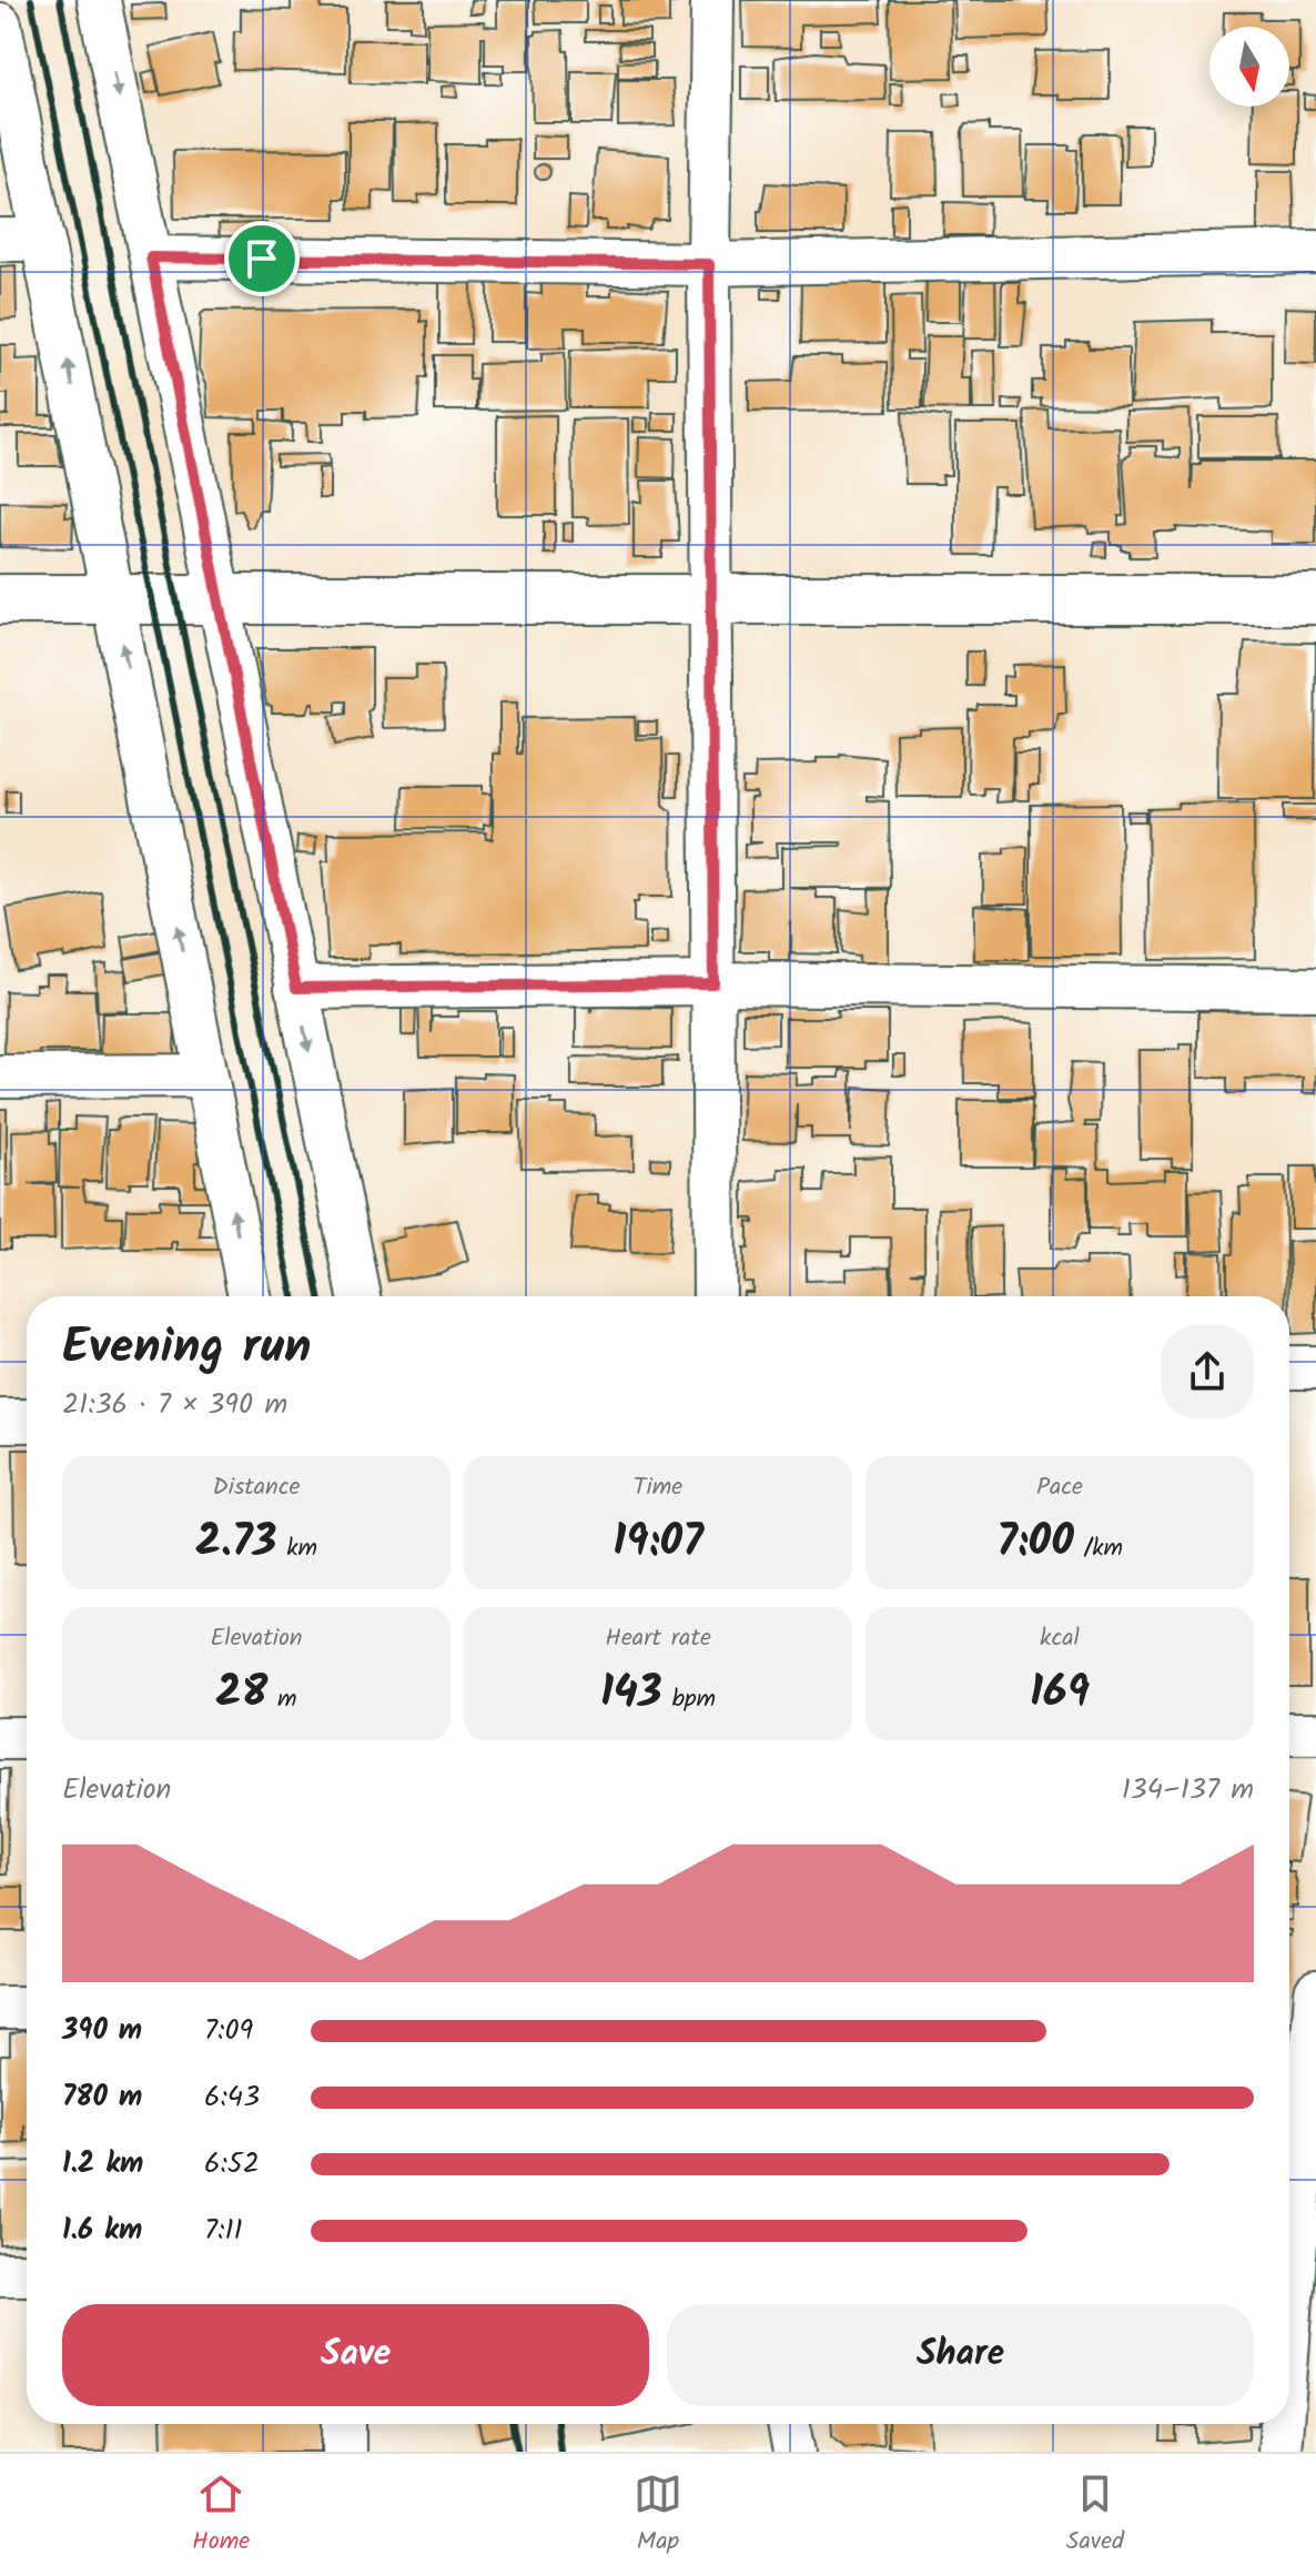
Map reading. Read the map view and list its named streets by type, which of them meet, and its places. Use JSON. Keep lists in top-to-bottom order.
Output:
{
  "north": "bottom",
  "page": {
    "heading": ["Evening run", "21:36 · 7 × 390 m"],
    "stats": [
      ["Distance", "2.73 km"],
      ["Time", "19:07"],
      ["Pace", "7:00 /km"],
      ["Elevation", "28 m"],
      ["Heart rate", "143 bpm"],
      ["kcal", "169"]
    ],
    "chart": ["Elevation", "134–137 m"],
    "list": [
      {
        "name": "390 m",
        "note": "7:09"
      },
      {
        "name": "780 m",
        "note": "6:43"
      },
      {
        "name": "1.2 km",
        "note": "6:52"
      },
      {
        "name": "1.6 km",
        "note": "7:11"
      }
    ],
    "buttons": ["Save", "Share"],
    "tabs": ["Home", "Map", "Saved"]
  }
}
